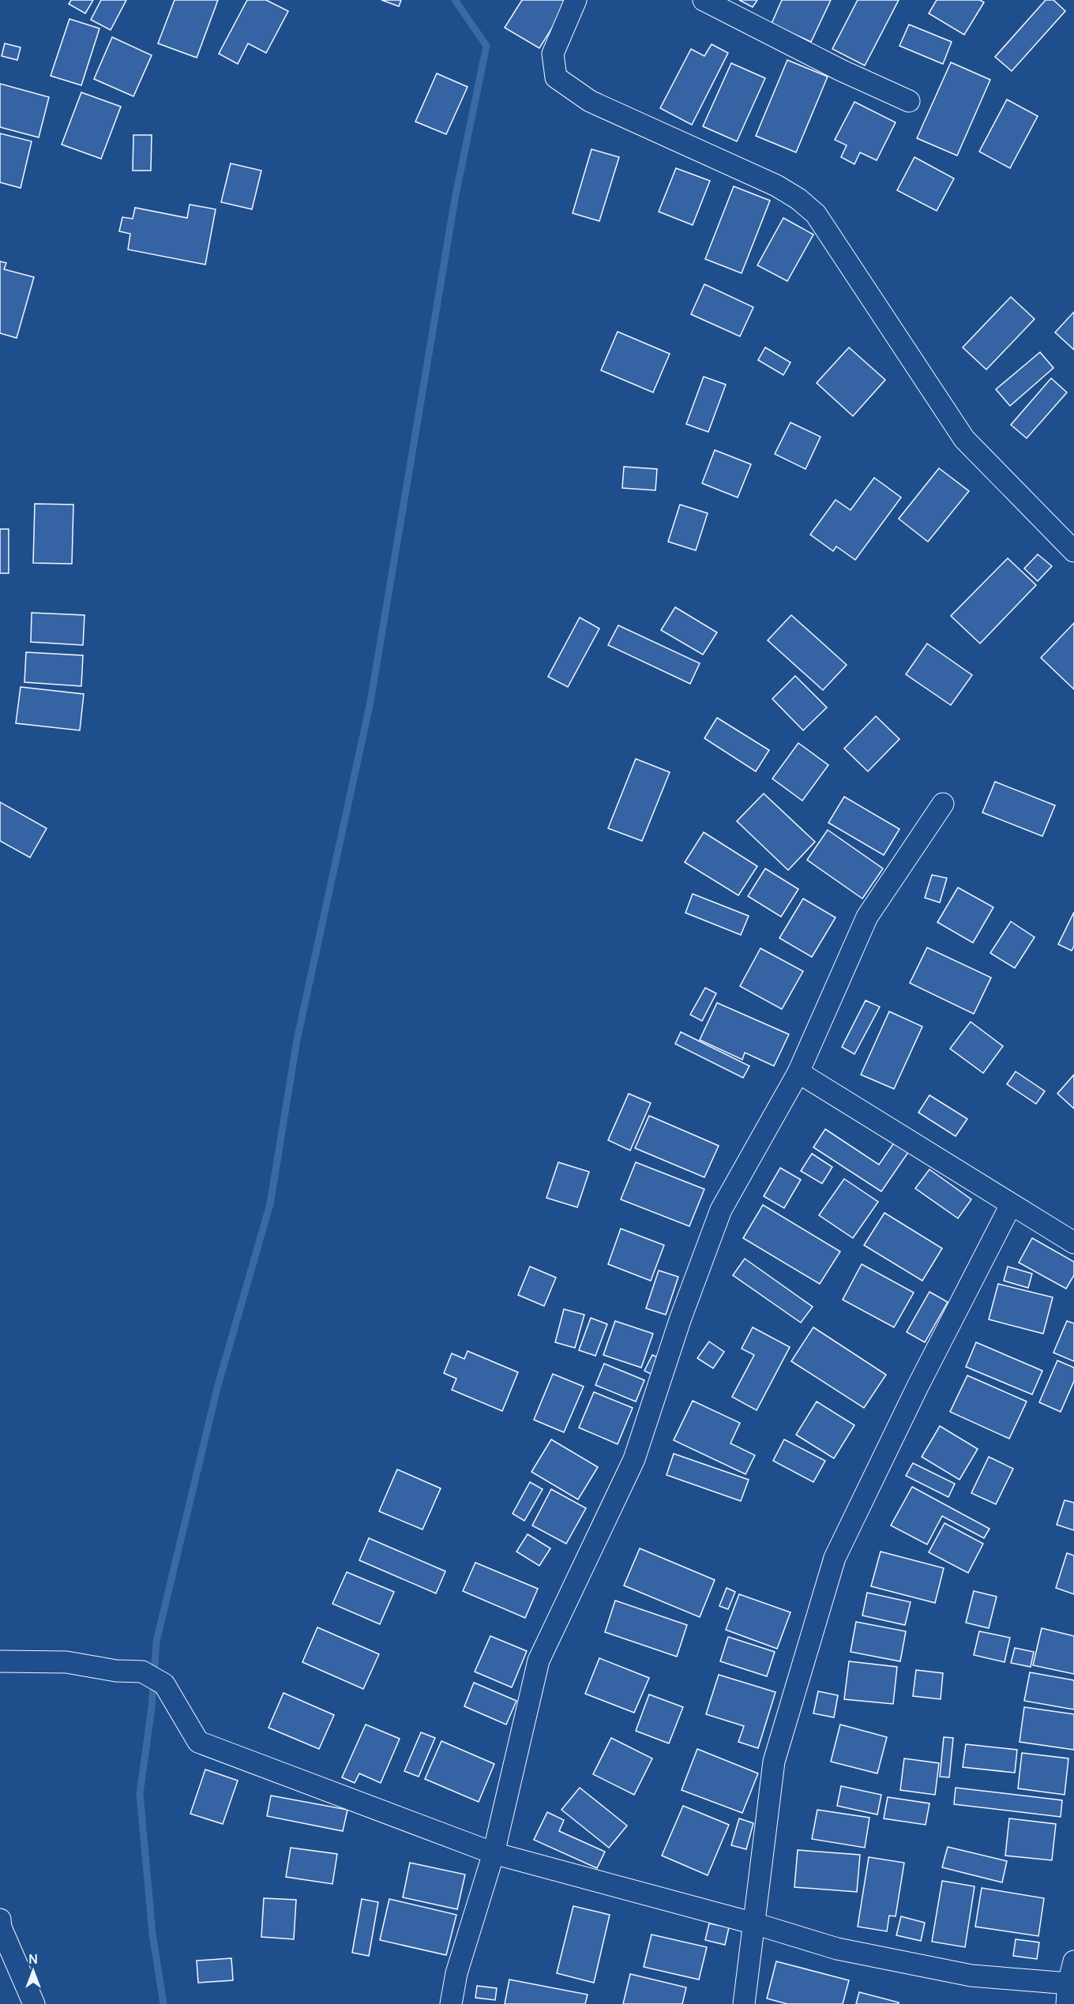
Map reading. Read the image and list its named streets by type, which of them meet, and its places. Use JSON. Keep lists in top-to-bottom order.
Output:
{
  "north": "top"
}
